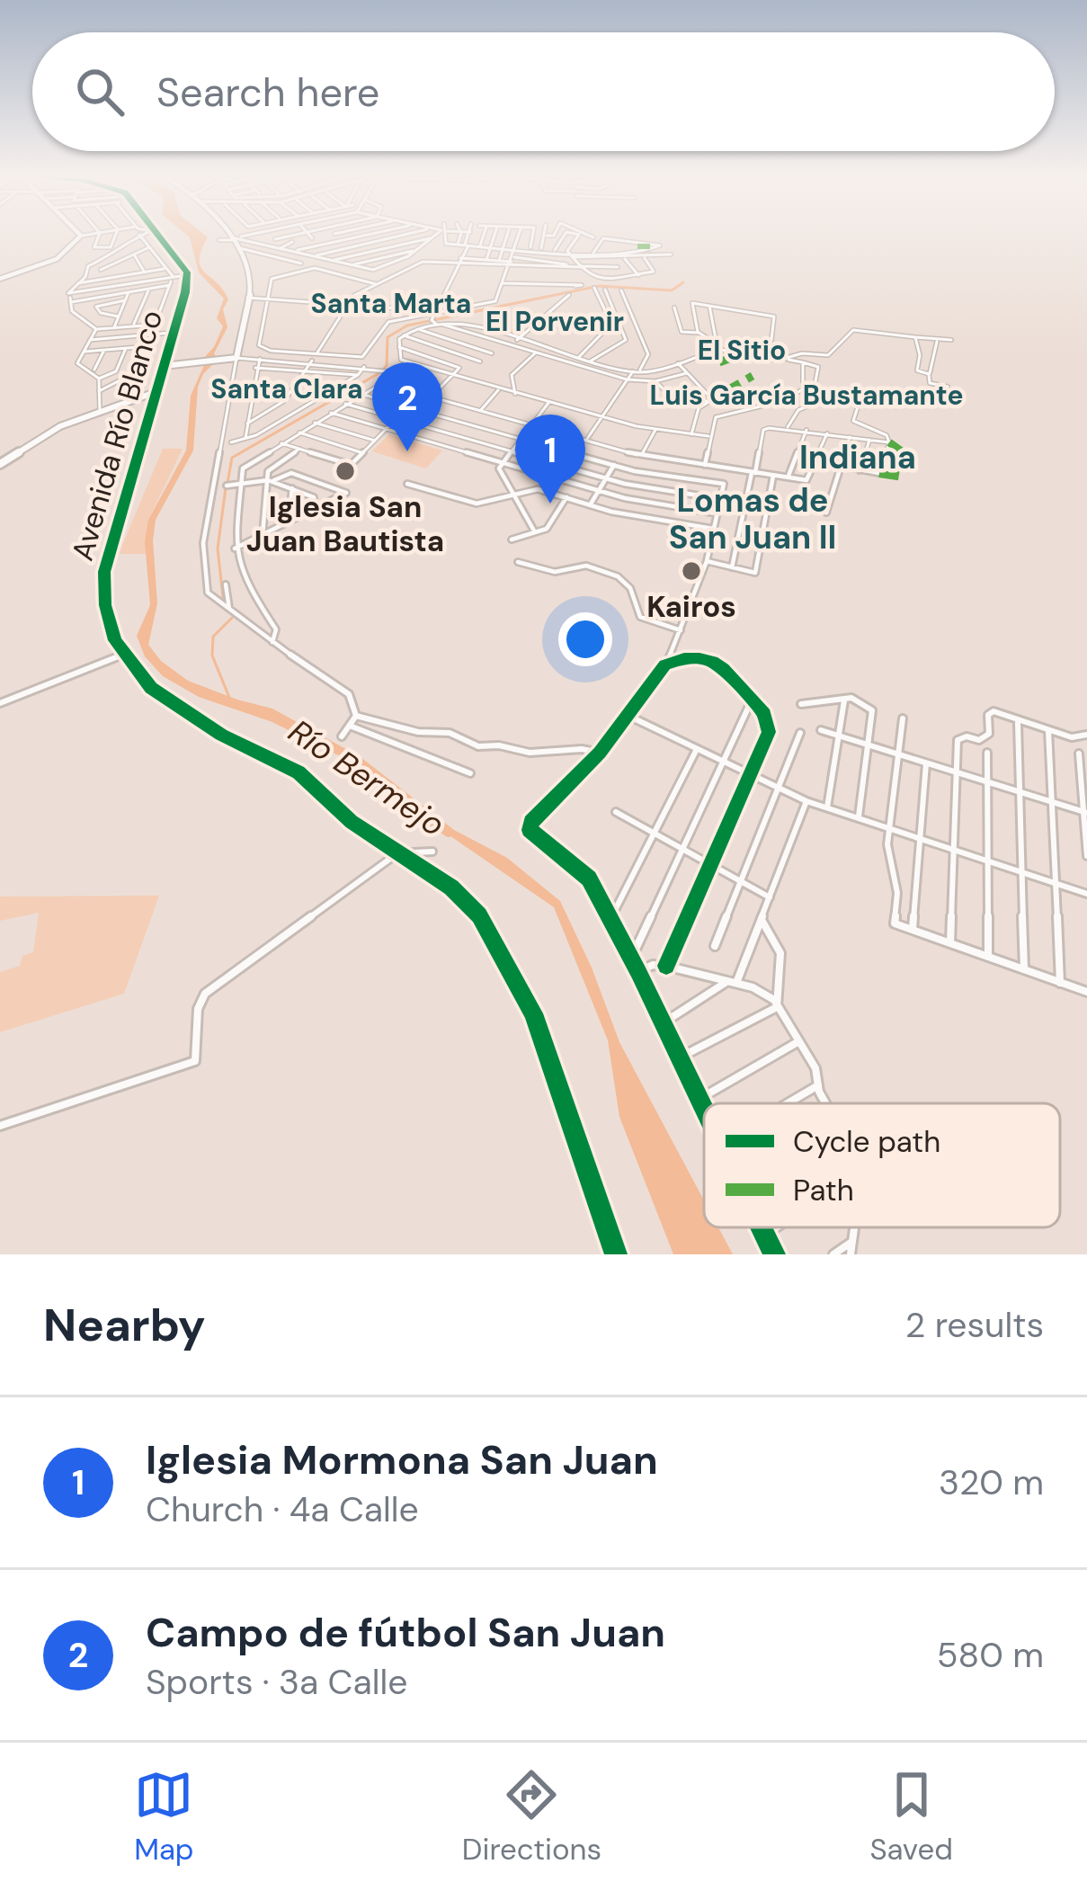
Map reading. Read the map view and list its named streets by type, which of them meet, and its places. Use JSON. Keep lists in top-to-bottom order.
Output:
{
  "streets": {
    "street": ["Avenida Río Blanco"]
  },
  "districts": [
    "Santa Marta",
    "El Porvenir",
    "El Sitio",
    "Santa Clara",
    "Luis García Bustamante",
    "Indiana",
    "Lomas de San Juan II"
  ],
  "water": ["Río Bermejo"],
  "places": ["Iglesia San Juan Bautista", "Kairos"],
  "legend": ["Cycle path", "Path"],
  "page": {
    "search": "Search here",
    "pins": ["2", "1"],
    "heading": ["Nearby", "2 results"],
    "list": [
      {
        "mark": "1",
        "name": "Iglesia Mormona San Juan",
        "note": "Church · 4a Calle",
        "value": "320 m"
      },
      {
        "mark": "2",
        "name": "Campo de fútbol San Juan",
        "note": "Sports · 3a Calle",
        "value": "580 m"
      }
    ],
    "nav": ["Map", "Directions", "Saved"]
  }
}
